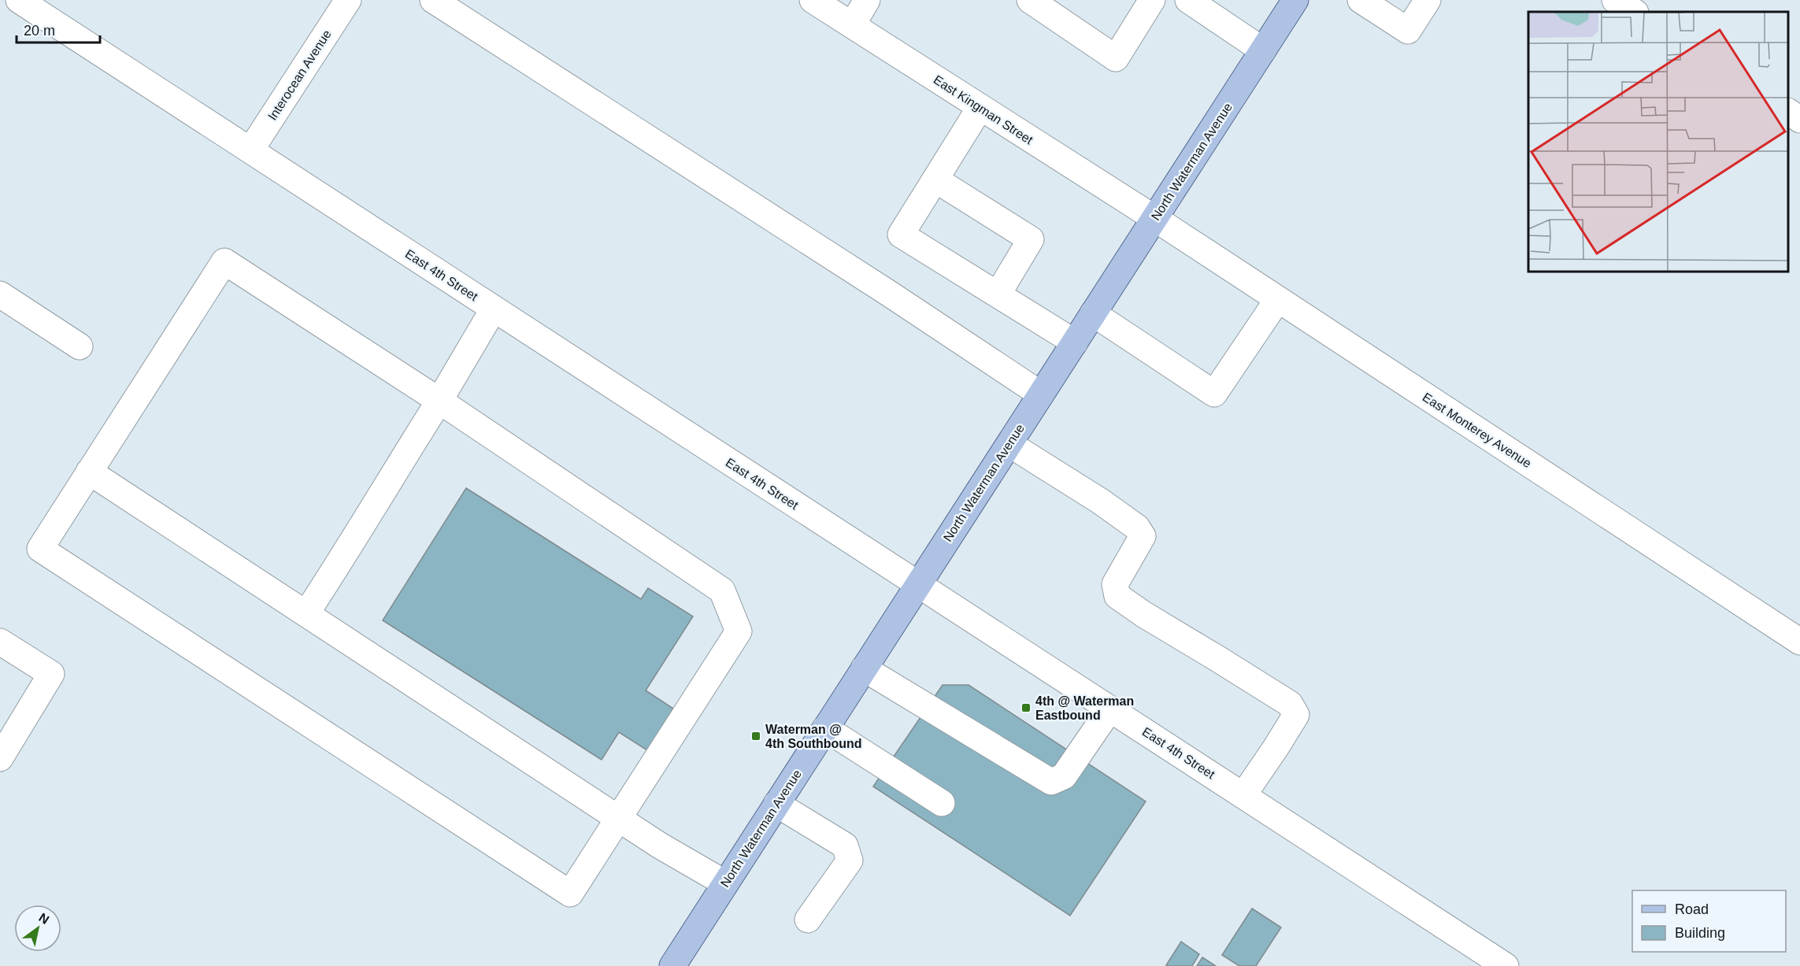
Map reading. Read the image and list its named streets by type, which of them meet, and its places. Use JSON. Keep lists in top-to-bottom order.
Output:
{
  "streets": {
    "main road": ["North Waterman Avenue"],
    "street": [
      "Interocean Avenue",
      "East Kingman Street",
      "East 4th Street",
      "East Monterey Avenue"
    ]
  },
  "crossings": [
    ["Interocean Avenue", "East 4th Street"],
    ["East Kingman Street", "North Waterman Avenue"],
    ["East Kingman Street", "East Monterey Avenue"],
    ["North Waterman Avenue", "East 4th Street"],
    ["North Waterman Avenue", "East Monterey Avenue"]
  ],
  "places": {
    "transit": ["4th @ Waterman Eastbound", "Waterman @ 4th Southbound"]
  },
  "legend": ["Road", "Building"],
  "scale_bar": "20 m",
  "north": "top right"
}
